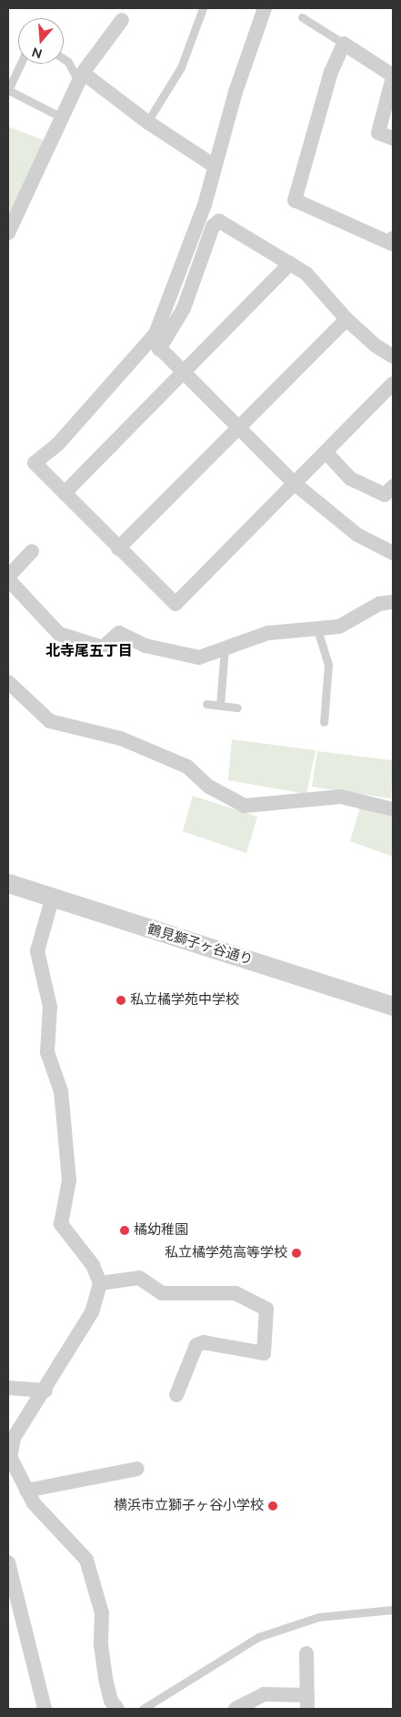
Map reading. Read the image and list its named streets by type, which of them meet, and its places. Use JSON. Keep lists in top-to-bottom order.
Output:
{
  "streets": {
    "street": ["鶴見獅子ヶ谷通り"]
  },
  "districts": ["北寺尾五丁目"],
  "places": [
    "私立橘学苑中学校",
    "橘幼稚園",
    "私立橘学苑高等学校",
    "横浜市立獅子ヶ谷小学校"
  ],
  "north": "bottom"
}
